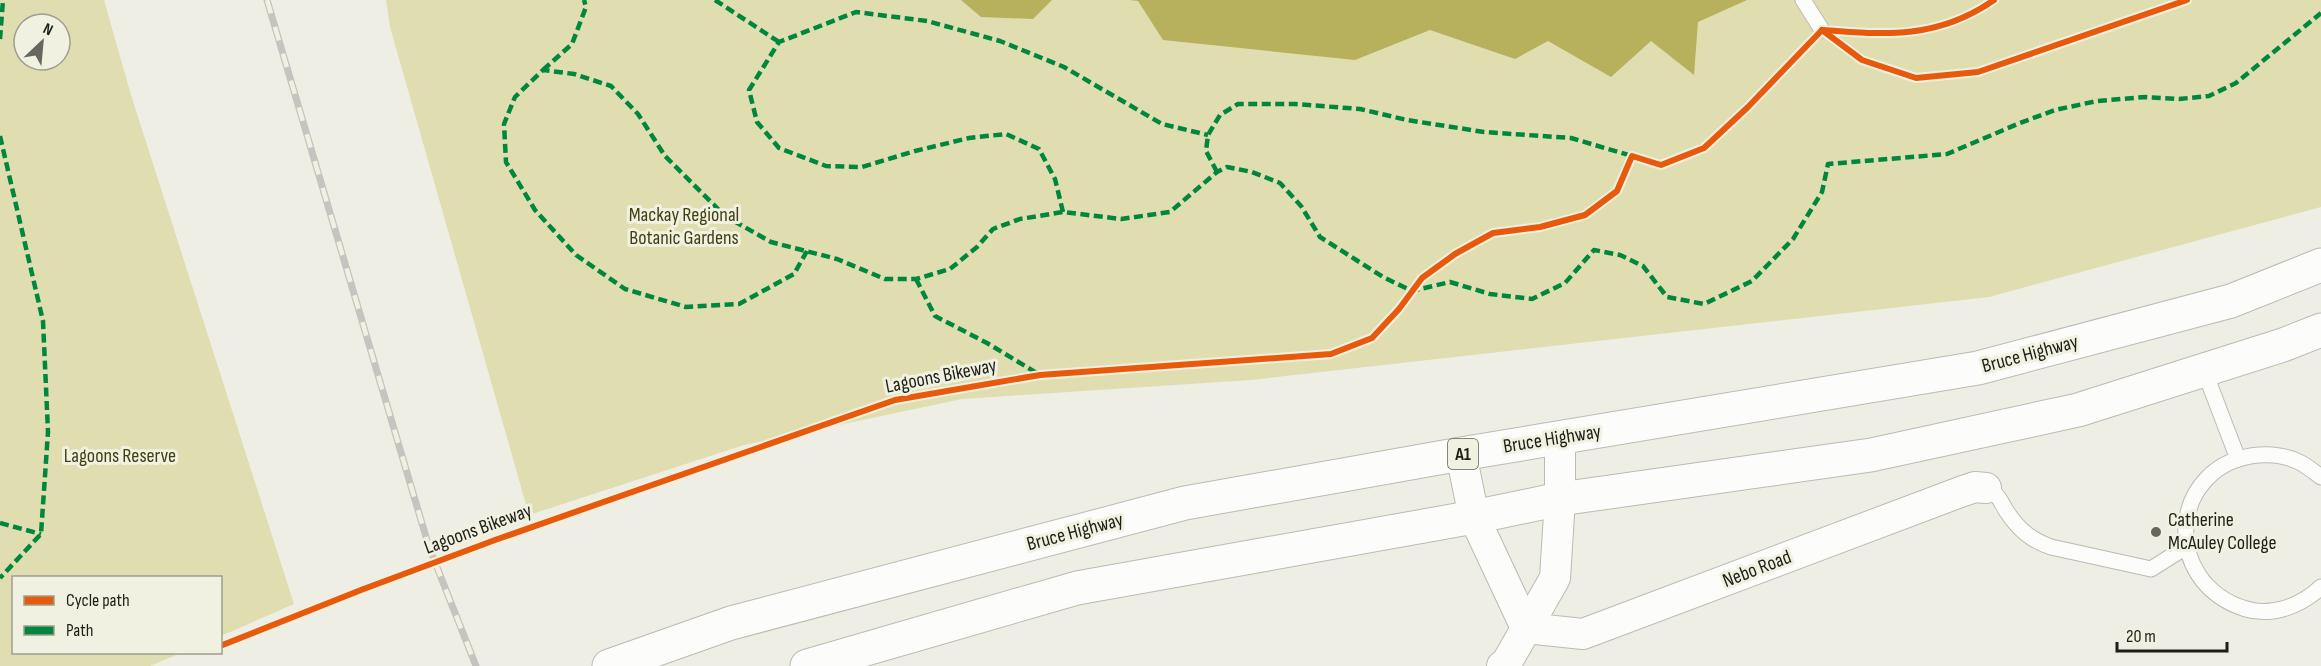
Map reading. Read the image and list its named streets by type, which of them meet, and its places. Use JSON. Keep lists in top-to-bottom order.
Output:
{
  "streets": {
    "highway": ["Bruce Highway", "A1"],
    "street": ["Nebo Road"],
    "cycle path": ["Lagoons Bikeway"]
  },
  "parks": ["Mackay Regional Botanic Gardens", "Lagoons Reserve"],
  "places": ["Catherine McAuley College"],
  "legend": ["Cycle path", "Path"],
  "scale_bar": "20 m",
  "north": "top right"
}
